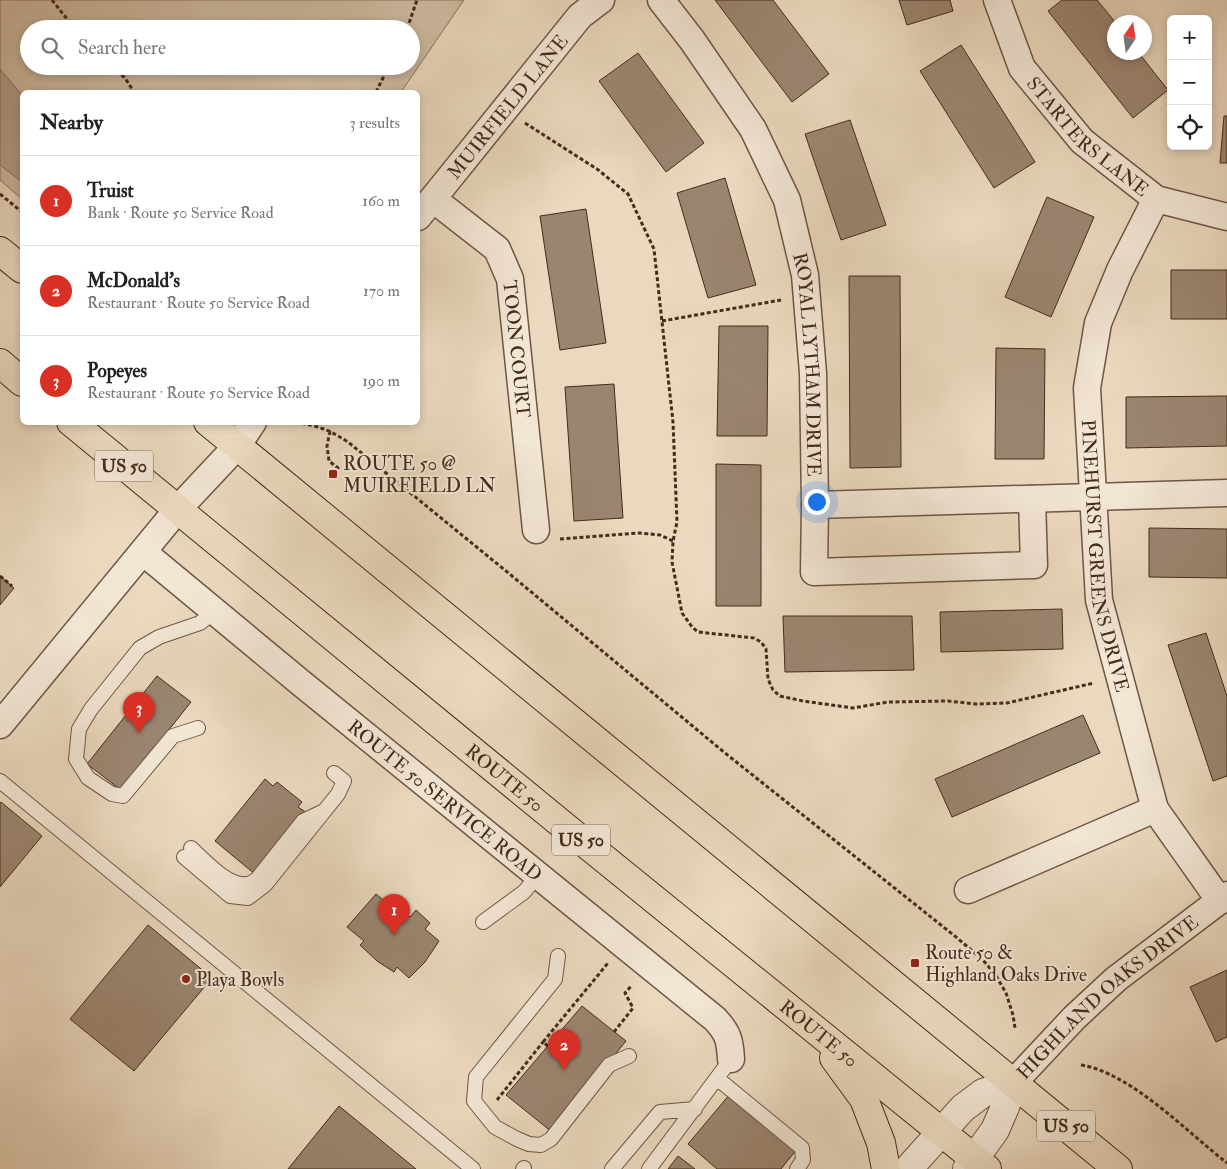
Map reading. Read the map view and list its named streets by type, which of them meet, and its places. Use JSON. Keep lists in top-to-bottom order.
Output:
{
  "streets": {
    "highway": ["US 50", "ROUTE 50"],
    "street": [
      "MUIRFIELD LANE",
      "STARTERS LANE",
      "TOON COURT",
      "ROYAL LYTHAM DRIVE",
      "PINEHURST GREENS DRIVE",
      "ROUTE 50 SERVICE ROAD",
      "HIGHLAND OAKS DRIVE"
    ]
  },
  "crossings": [
    ["MUIRFIELD LANE", "TOON COURT"],
    ["STARTERS LANE", "PINEHURST GREENS DRIVE"],
    ["US 50", "HIGHLAND OAKS DRIVE"],
    ["PINEHURST GREENS DRIVE", "HIGHLAND OAKS DRIVE"]
  ],
  "places": {
    "transit": ["ROUTE 50 @ MUIRFIELD LN", "Route 50 & Highland Oaks Drive"],
    "other": ["Playa Bowls"]
  },
  "north": "top",
  "page": {
    "map_buttons": ["+", "−"],
    "search": "Search here",
    "heading": ["Nearby", "3 results"],
    "list": [
      {
        "mark": "1",
        "name": "Truist",
        "note": "Bank · Route 50 Service Road",
        "value": "160 m"
      },
      {
        "mark": "2",
        "name": "McDonald's",
        "note": "Restaurant · Route 50 Service Road",
        "value": "170 m"
      },
      {
        "mark": "3",
        "name": "Popeyes",
        "note": "Restaurant · Route 50 Service Road",
        "value": "190 m"
      }
    ],
    "pins": ["3", "1", "2"]
  }
}
